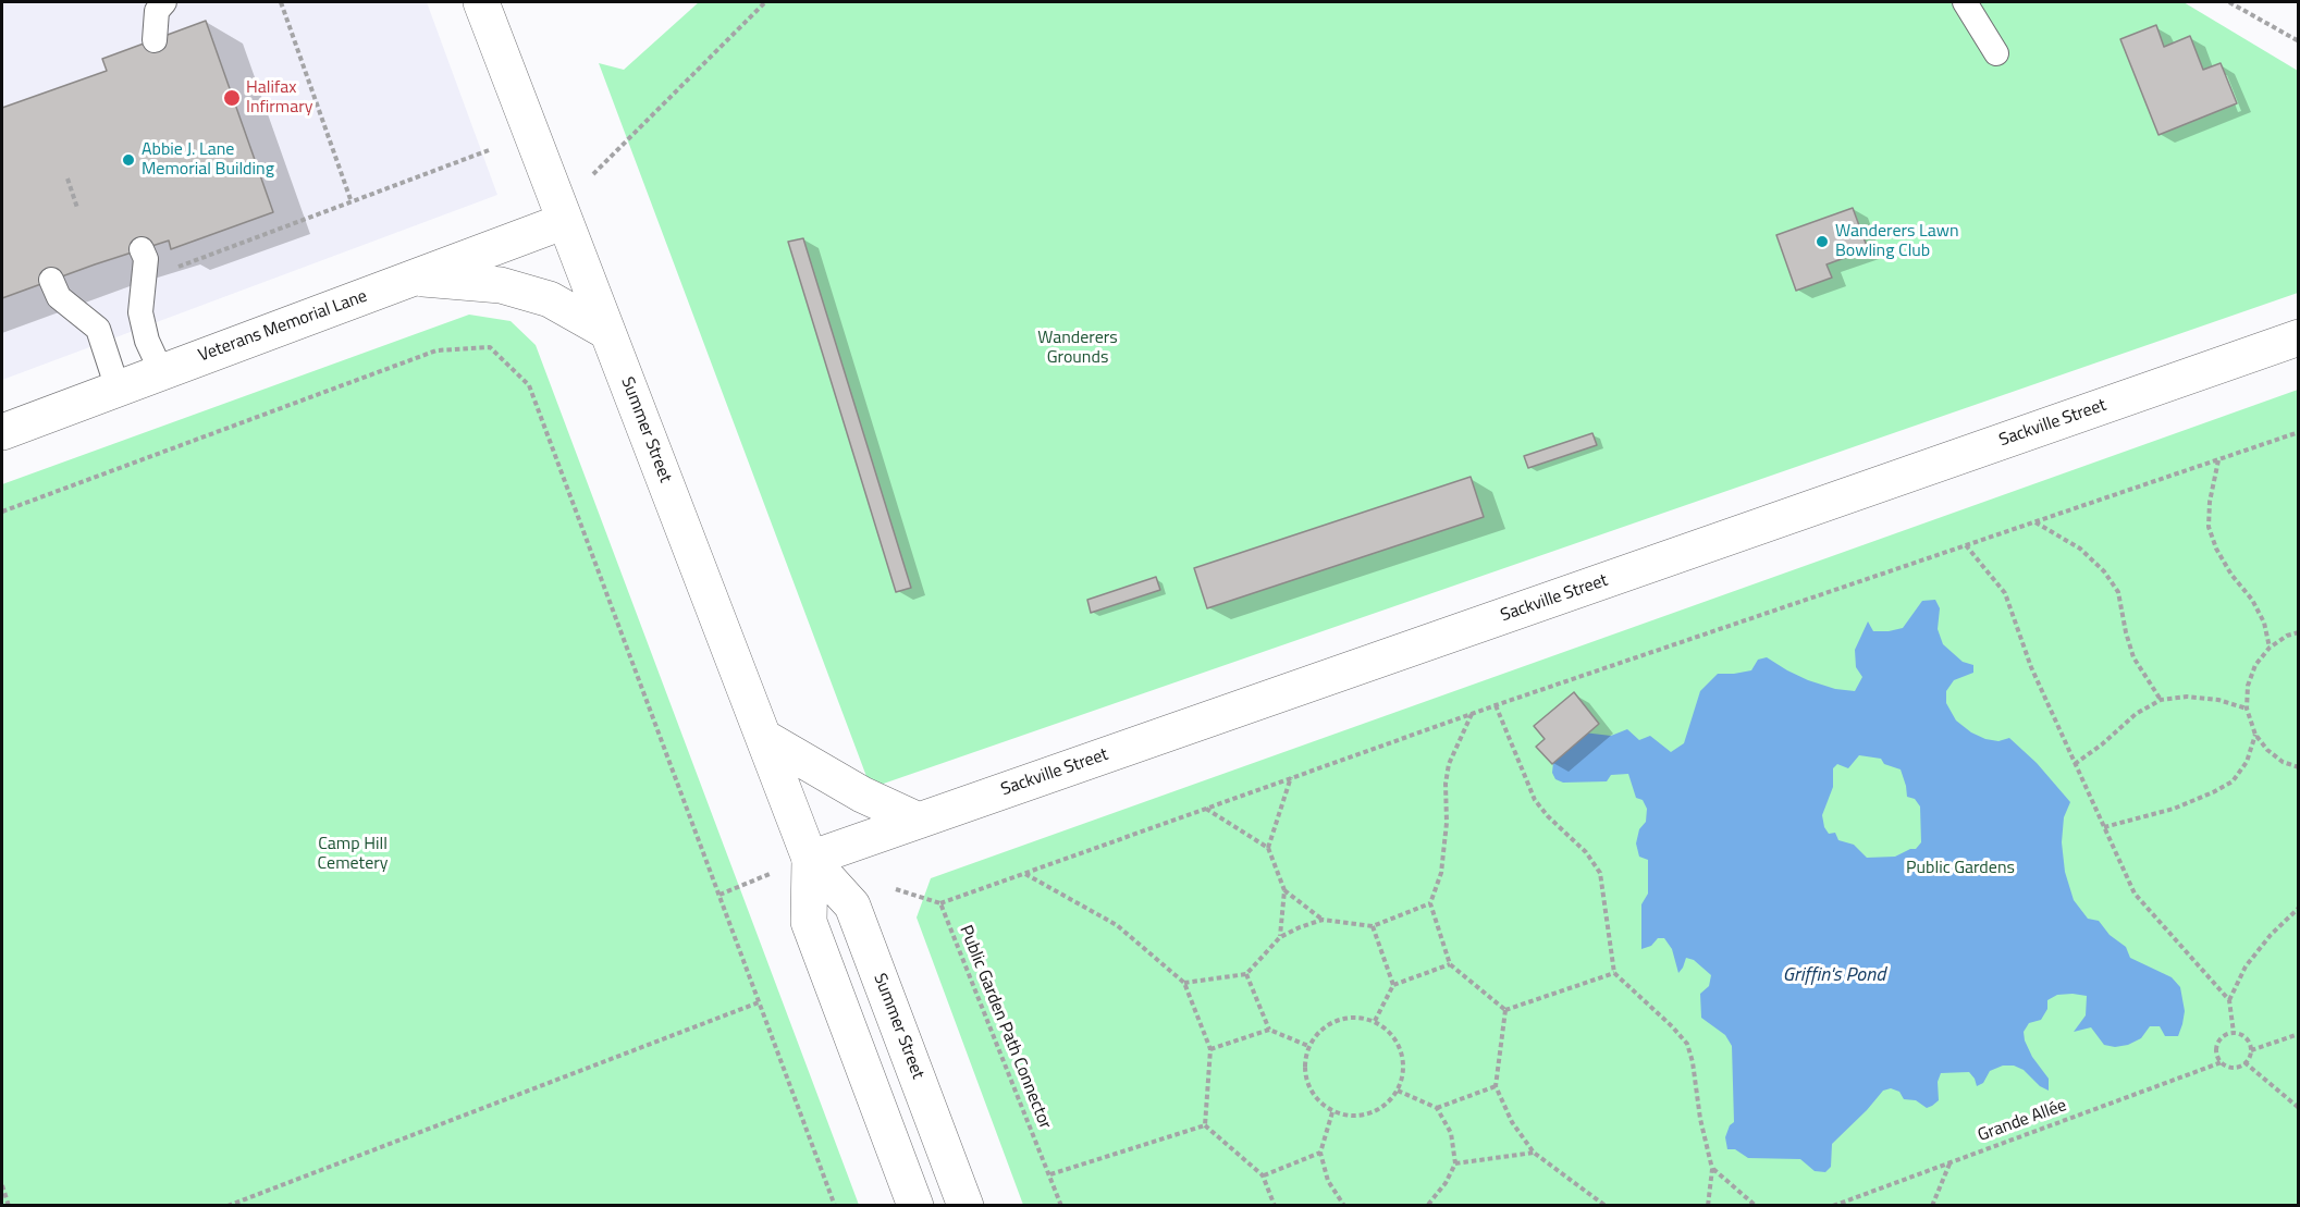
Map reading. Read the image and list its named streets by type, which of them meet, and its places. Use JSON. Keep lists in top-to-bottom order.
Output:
{
  "streets": {
    "street": ["Veterans Memorial Lane", "Sackville Street", "Summer Street"],
    "path": ["Public Garden Path Connector", "Grande Allée"]
  },
  "crossings": [
    ["Veterans Memorial Lane", "Summer Street"],
    ["Sackville Street", "Summer Street"]
  ],
  "water": ["Griffin's Pond"],
  "parks": ["Wanderers Grounds", "Camp Hill Cemetery", "Public Gardens"],
  "places": ["Halifax Infirmary", "Abbie J. Lane Memorial Building", "Wanderers Lawn Bowling Club"]
}
